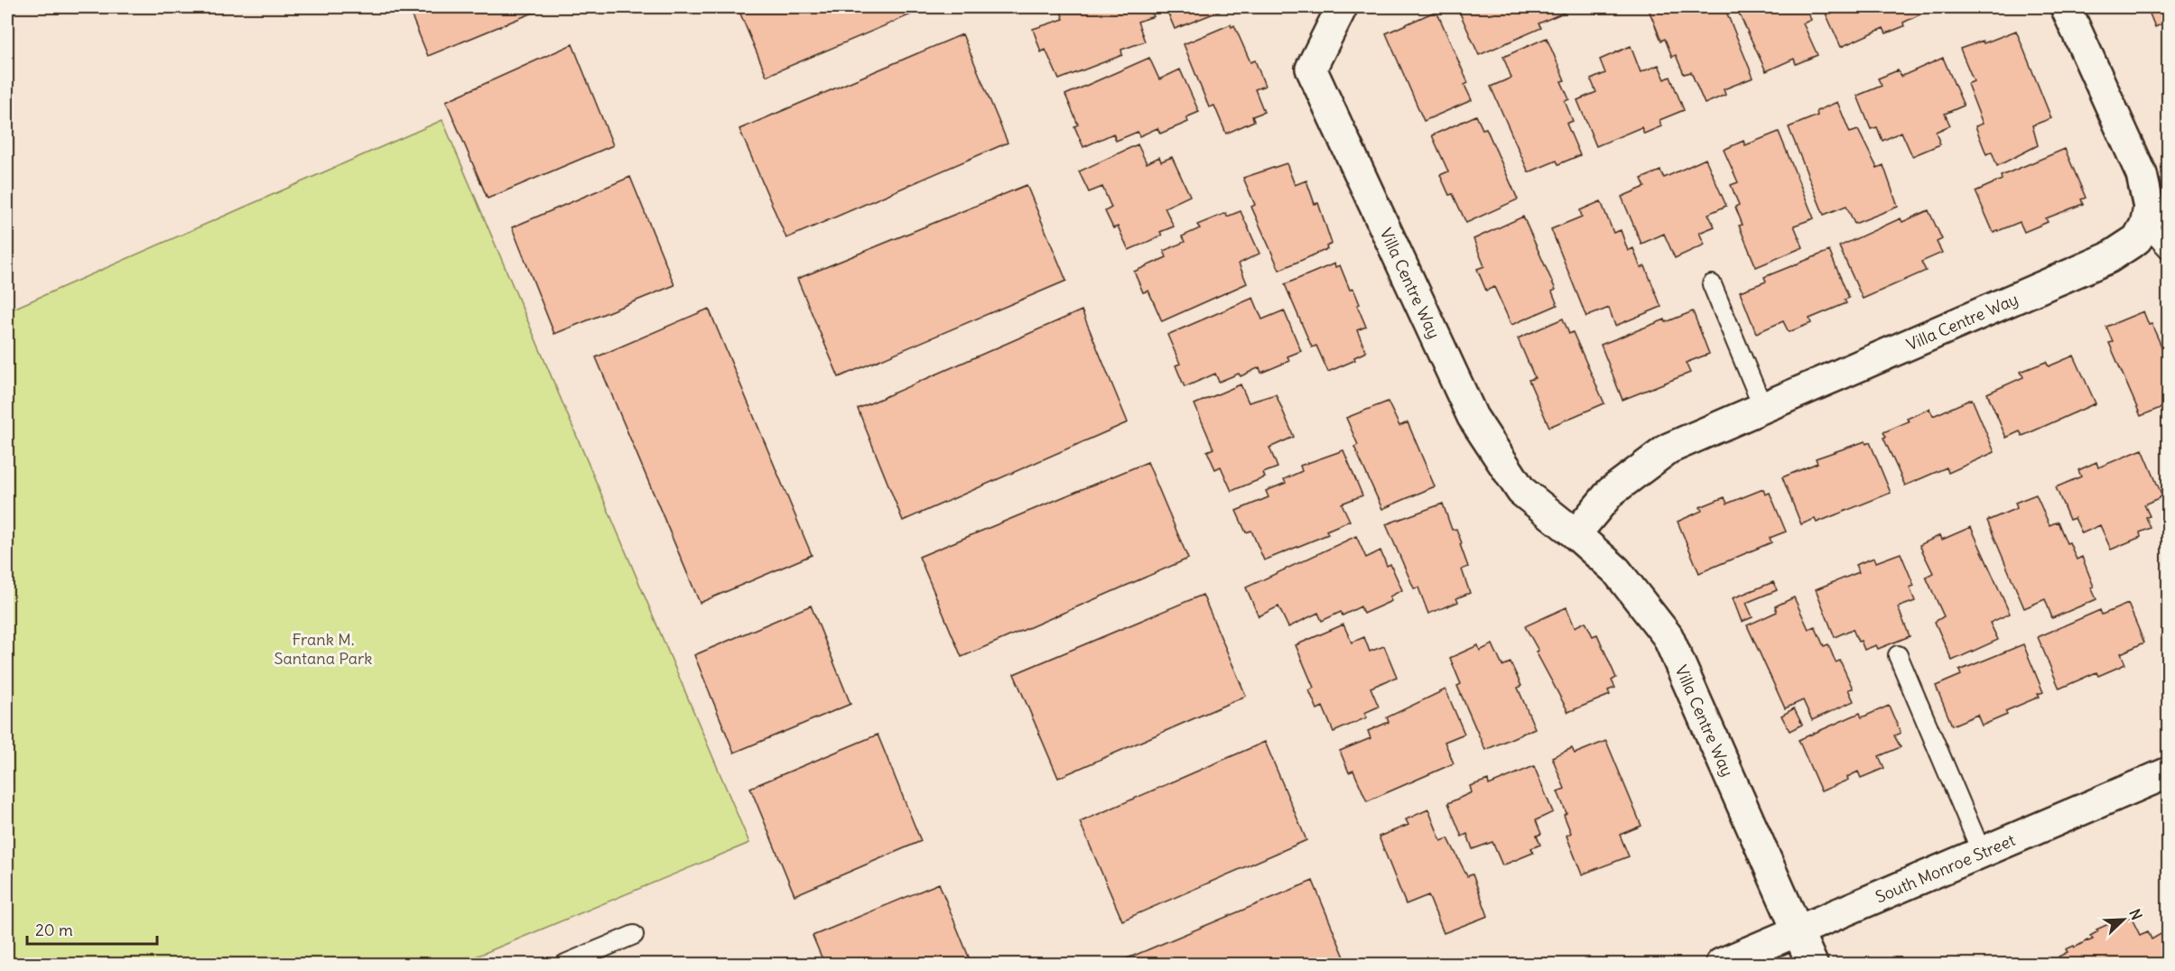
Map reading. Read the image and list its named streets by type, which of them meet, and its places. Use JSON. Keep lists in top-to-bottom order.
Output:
{
  "streets": {
    "street": ["Villa Centre Way", "South Monroe Street"]
  },
  "crossings": [
    ["Villa Centre Way", "South Monroe Street"]
  ],
  "parks": ["Frank M. Santana Park"],
  "scale_bar": "20 m",
  "north": "top right"
}
